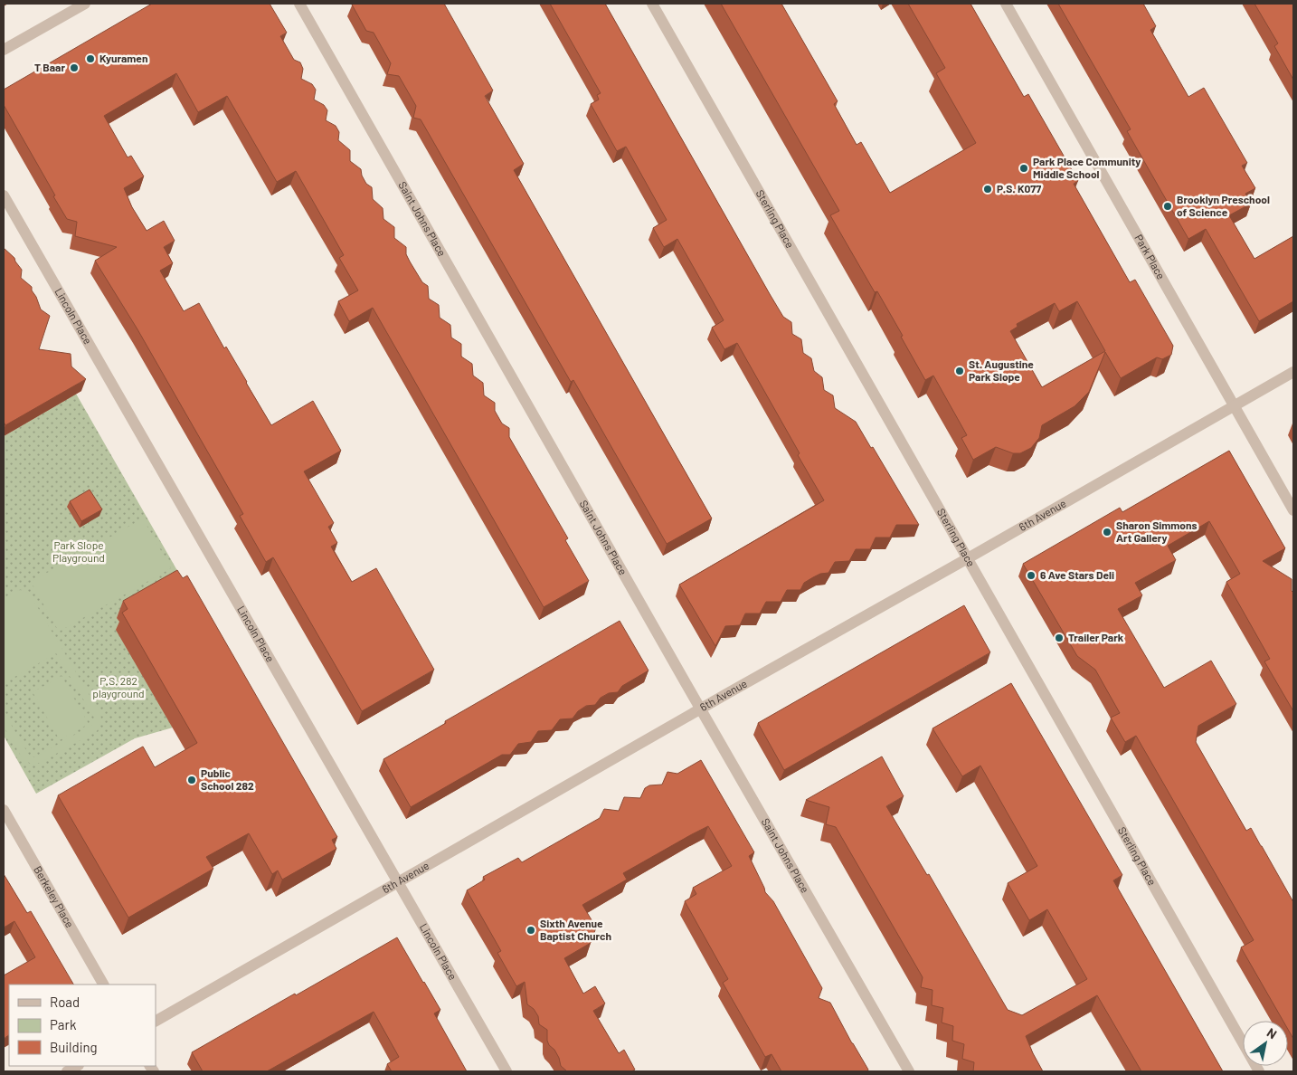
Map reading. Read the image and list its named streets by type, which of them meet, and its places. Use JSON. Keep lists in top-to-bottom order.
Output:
{
  "streets": {
    "street": [
      "Saint Johns Place",
      "Sterling Place",
      "Park Place",
      "Lincoln Place",
      "6th Avenue",
      "Berkeley Place"
    ]
  },
  "crossings": [
    ["Saint Johns Place", "6th Avenue"],
    ["Sterling Place", "6th Avenue"],
    ["Park Place", "6th Avenue"],
    ["Lincoln Place", "6th Avenue"]
  ],
  "parks": ["Park Slope Playground", "P.S. 282 playground"],
  "places": [
    "Kyuramen",
    "T Baar",
    "Park Place Community Middle School",
    "P.S. K077",
    "Brooklyn Preschool of Science",
    "St. Augustine Park Slope",
    "Sharon Simmons Art Gallery",
    "6 Ave Stars Deli",
    "Trailer Park",
    "Public School 282",
    "Sixth Avenue Baptist Church"
  ],
  "legend": ["Road", "Park", "Building"],
  "north": "top right"
}
